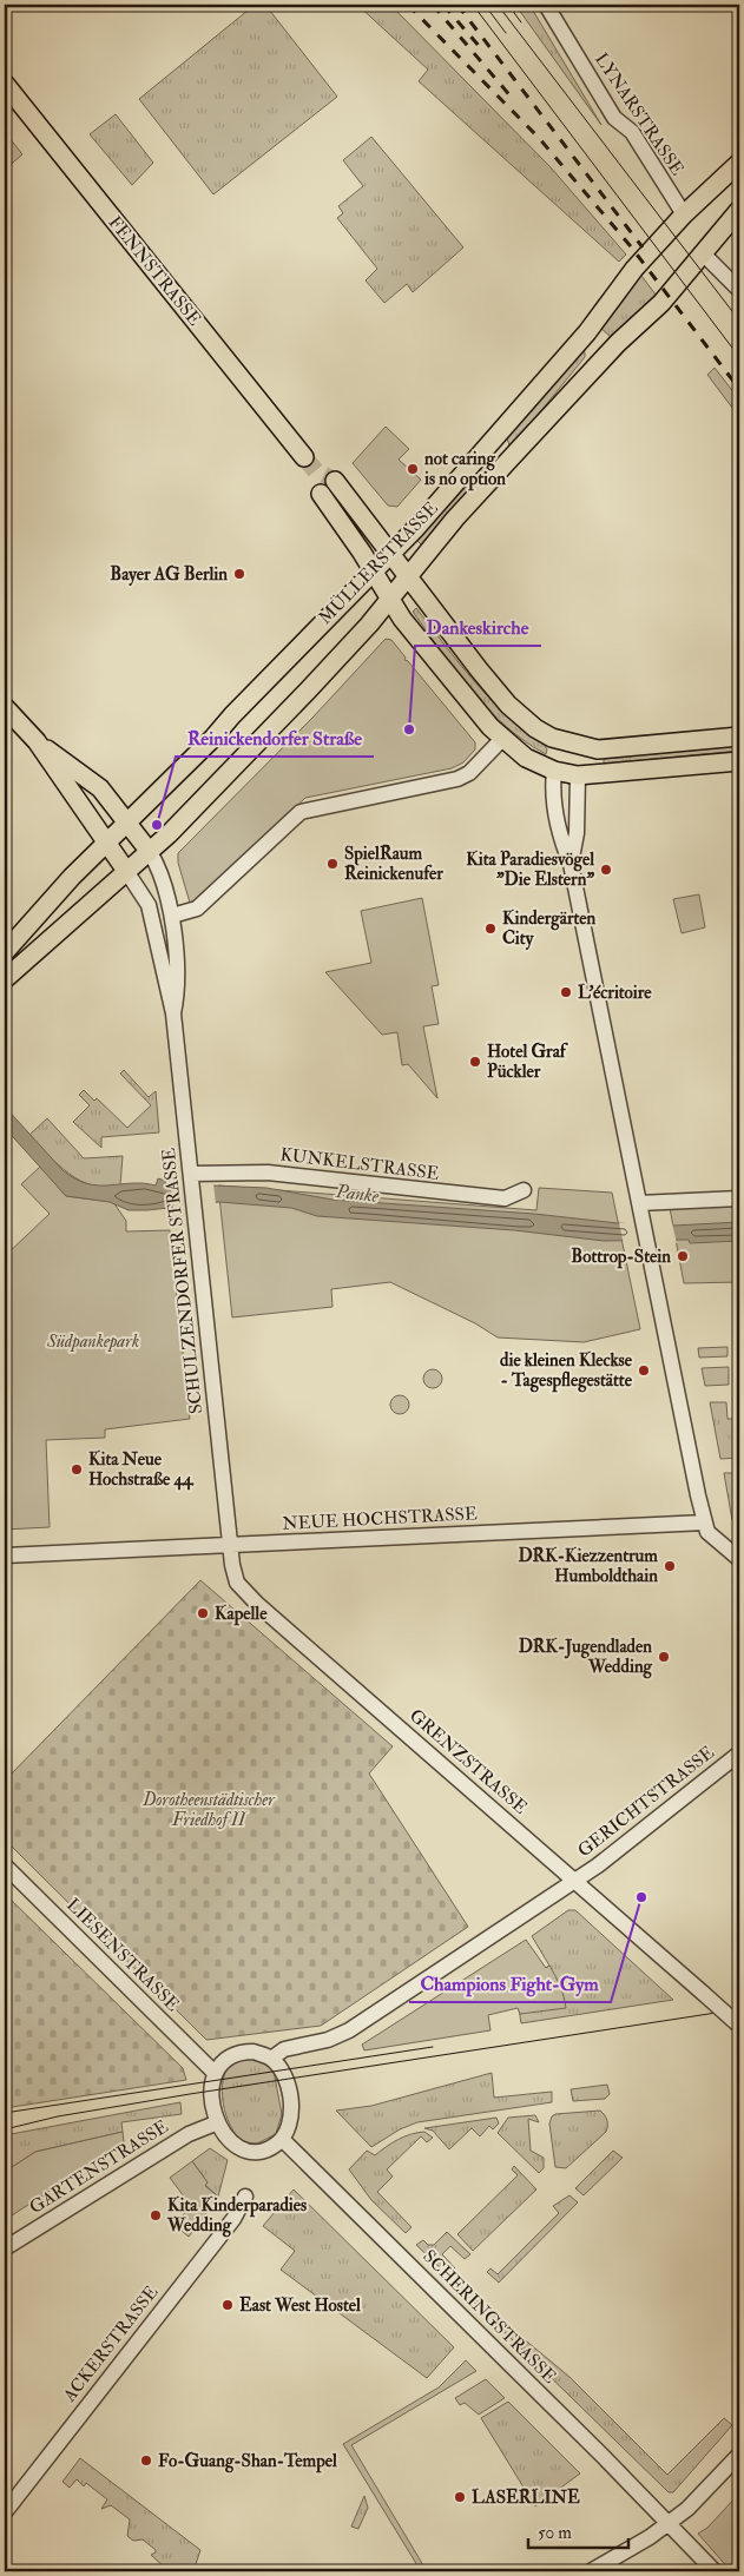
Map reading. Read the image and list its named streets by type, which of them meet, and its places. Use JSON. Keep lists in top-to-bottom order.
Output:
{
  "streets": {
    "main road": ["FENNSTRASSE", "MÜLLERSTRASSE"],
    "street": [
      "LYNARSTRASSE",
      "KUNKELSTRASSE",
      "SCHULZENDORFER STRASSE",
      "NEUE HOCHSTRASSE",
      "GRENZSTRASSE",
      "GERICHTSTRASSE",
      "LIESENSTRASSE",
      "GARTENSTRASSE",
      "SCHERINGSTRASSE",
      "ACKERSTRASSE"
    ]
  },
  "crossings": [
    ["LYNARSTRASSE", "MÜLLERSTRASSE"],
    ["MÜLLERSTRASSE", "SCHULZENDORFER STRASSE"],
    ["KUNKELSTRASSE", "SCHULZENDORFER STRASSE"],
    ["SCHULZENDORFER STRASSE", "NEUE HOCHSTRASSE"],
    ["SCHULZENDORFER STRASSE", "GRENZSTRASSE"],
    ["NEUE HOCHSTRASSE", "GRENZSTRASSE"],
    ["GRENZSTRASSE", "GERICHTSTRASSE"],
    ["LIESENSTRASSE", "GARTENSTRASSE"],
    ["LIESENSTRASSE", "SCHERINGSTRASSE"],
    ["GARTENSTRASSE", "SCHERINGSTRASSE"]
  ],
  "water": ["Panke"],
  "parks": ["Südpankepark", "Dorotheenstädtischer Friedhof II"],
  "places": [
    "not caring is no option",
    "Bayer AG Berlin",
    "Dankeskirche",
    "Reinickendorfer Straße",
    "SpielRaum Reinickenufer",
    "Kita Paradiesvögel \"Die Elstern\"",
    "Kindergärten City",
    "L'écritoire",
    "Hotel Graf Pückler",
    "Bottrop-Stein",
    "die kleinen Kleckse - Tagespflegestätte",
    "Kita Neue Hochstraße 44",
    "DRK-Kiezzentrum Humboldthain",
    "Kapelle",
    "DRK-Jugendladen Wedding",
    "Champions Fight-Gym",
    "Kita Kinderparadies Wedding",
    "East West Hostel",
    "Fo-Guang-Shan-Tempel",
    "LASERLINE"
  ],
  "scale_bar": "50 m"
}
